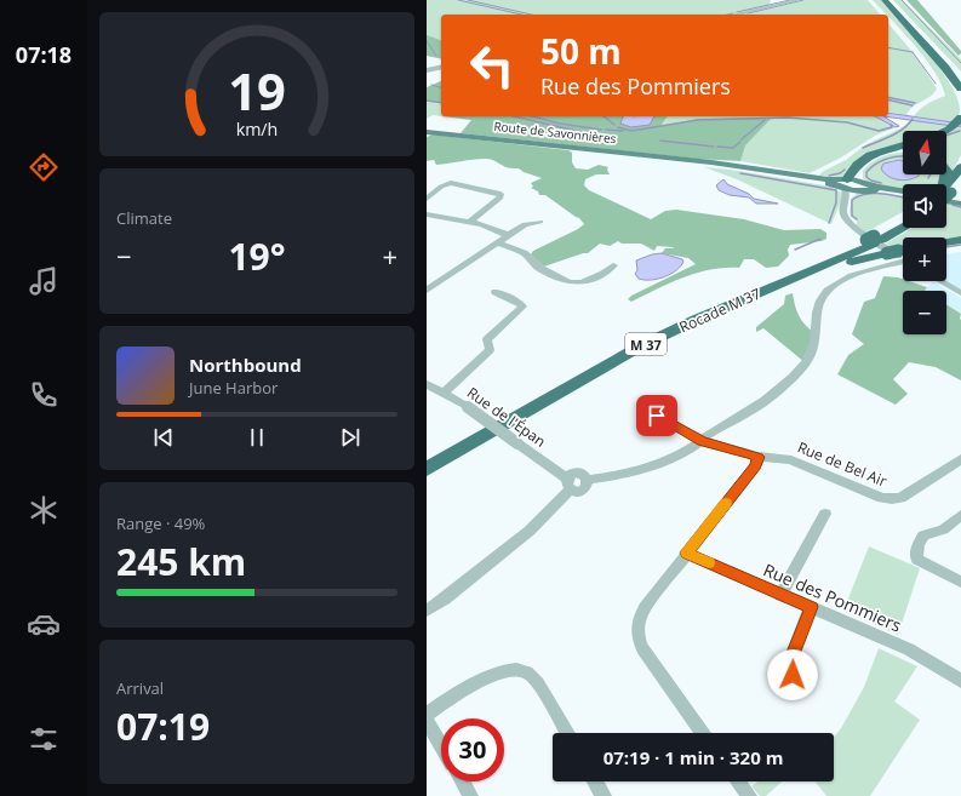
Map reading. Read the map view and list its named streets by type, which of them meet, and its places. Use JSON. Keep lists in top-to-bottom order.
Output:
{
  "streets": {
    "highway": ["Rocade M 37", "M 37"],
    "main road": ["Route de Savonnières"],
    "street": ["Rue de l'Épan", "Rue de Bel Air", "Rue des Pommiers"]
  },
  "north": "top",
  "page": {
    "tabs": "07:18",
    "turn": ["50 m", "Rue des Pommiers"],
    "map_buttons": ["+", "−"],
    "tile": [
      "Climate",
      ["Range · 49%", "245 km"],
      ["Arrival", "07:19"]
    ],
    "heat": ["−", "19°", "+"],
    "song": ["Northbound", "June Harbor"],
    "limit": "30",
    "trip": "07:19 · 1 min · 320 m",
    "gauge": ["19", "km/h"]
  }
}
